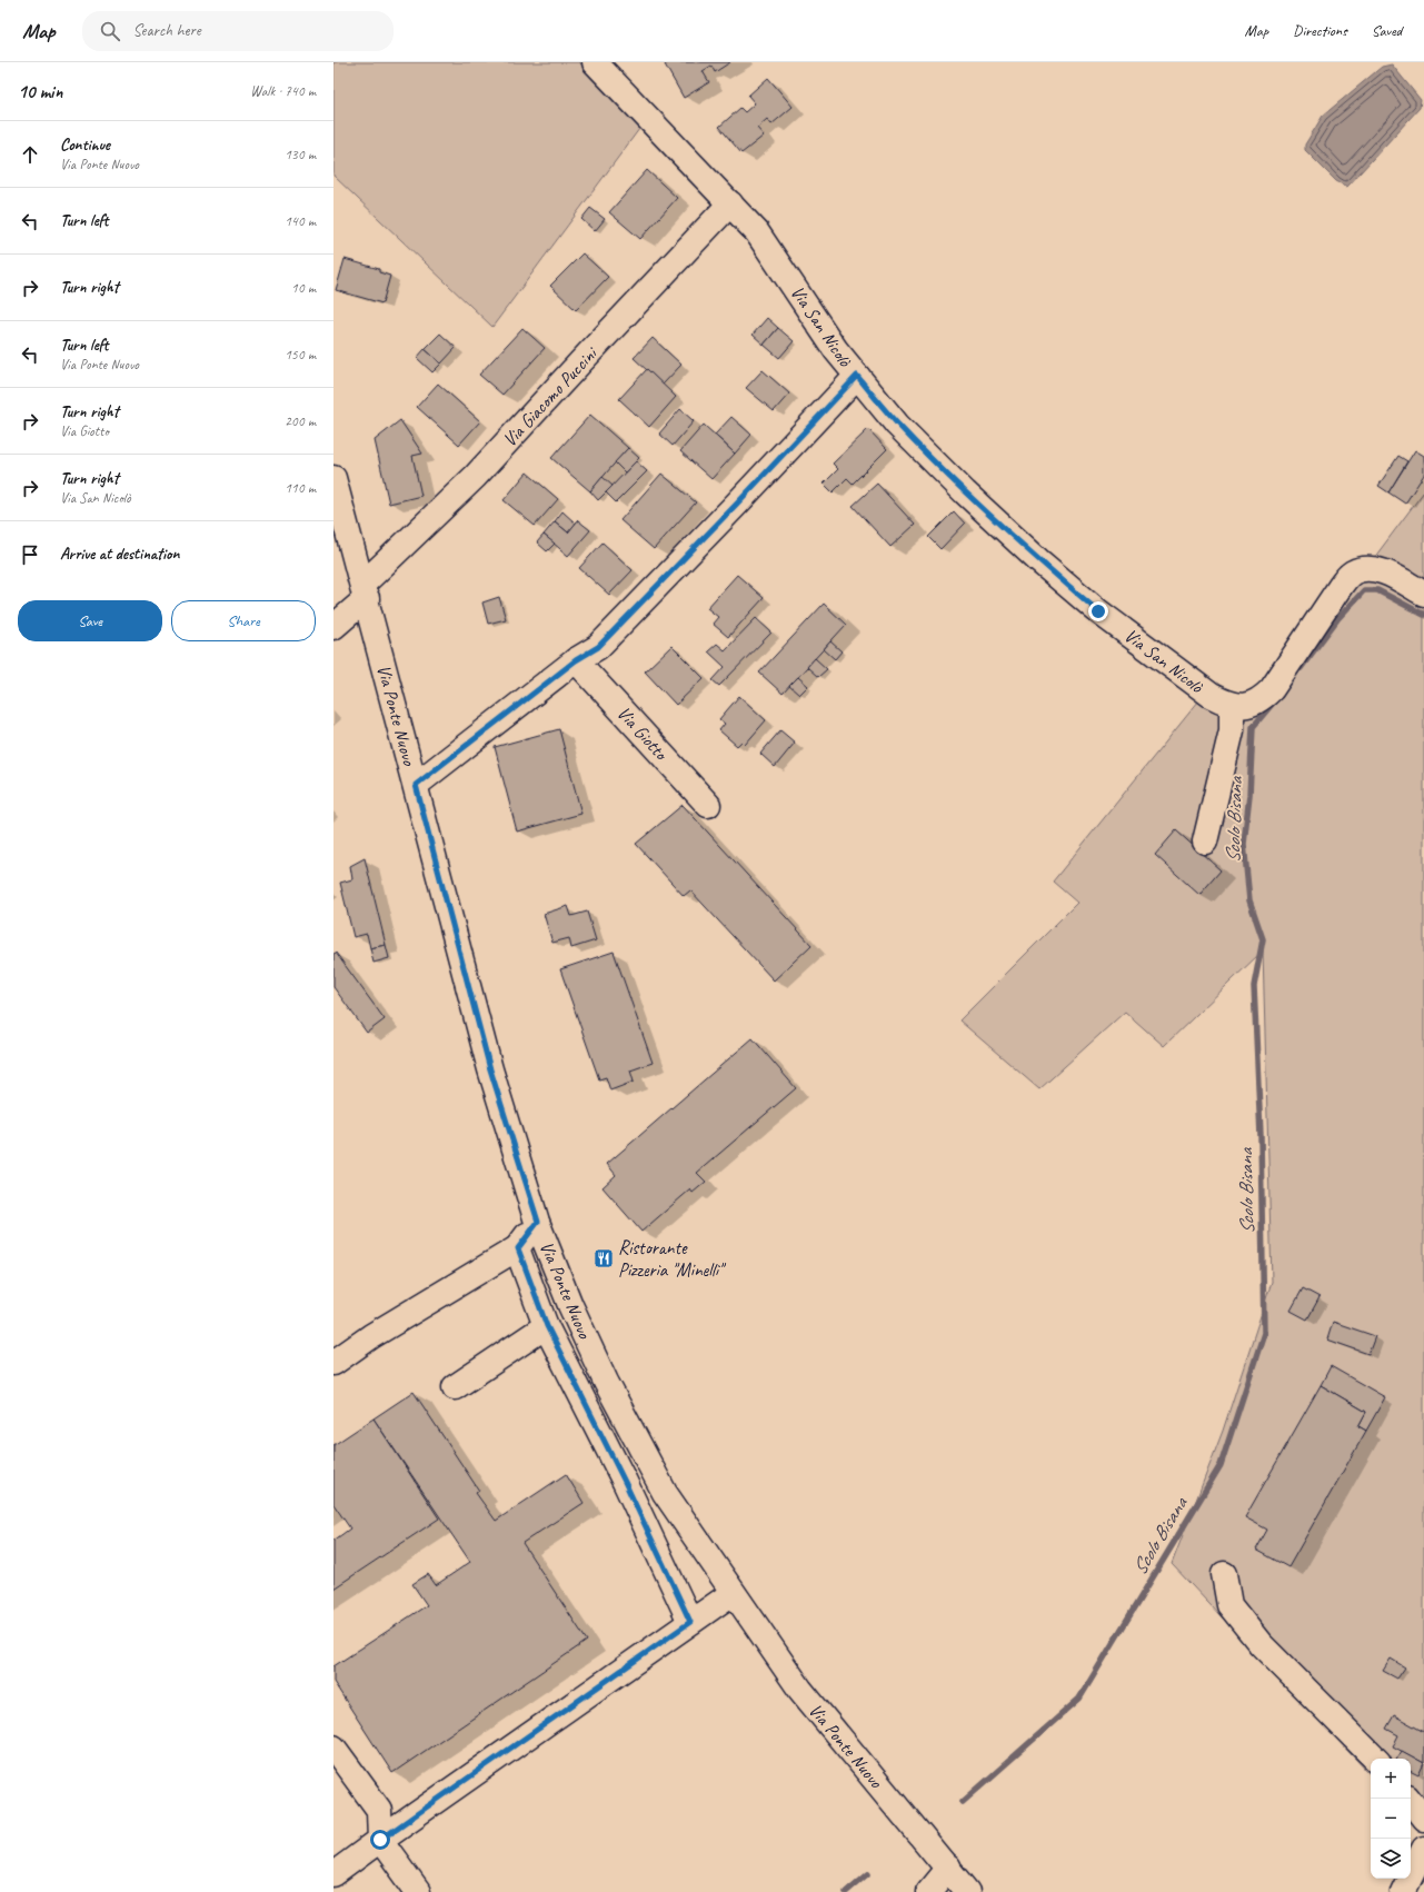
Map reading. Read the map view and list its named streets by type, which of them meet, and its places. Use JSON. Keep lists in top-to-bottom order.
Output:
{
  "streets": {
    "street": [
      "Via San Nicolò",
      "Via Giacomo Puccini",
      "Via Ponte Nuovo",
      "Via Giotto"
    ]
  },
  "crossings": [
    ["Via San Nicolò", "Via Giacomo Puccini"],
    ["Via Giacomo Puccini", "Via Ponte Nuovo"]
  ],
  "water": ["Scolo Bisana"],
  "places": {
    "restaurant": ["Ristorante Pizzeria \"Minelli\""]
  },
  "page": {
    "header": "Map",
    "search": "Search here",
    "nav": ["Map", "Directions", "Saved"],
    "heading": ["10 min", "Walk · 740 m"],
    "list": [
      ["Continue", "Via Ponte Nuovo", "130 m"],
      ["Turn left", "140 m"],
      ["Turn right", "10 m"],
      ["Turn left", "Via Ponte Nuovo", "150 m"],
      ["Turn right", "Via Giotto", "200 m"],
      ["Turn right", "Via San Nicolò", "110 m"],
      "Arrive at destination"
    ],
    "buttons": ["Save", "Share"],
    "map_buttons": ["+", "−"]
  }
}
